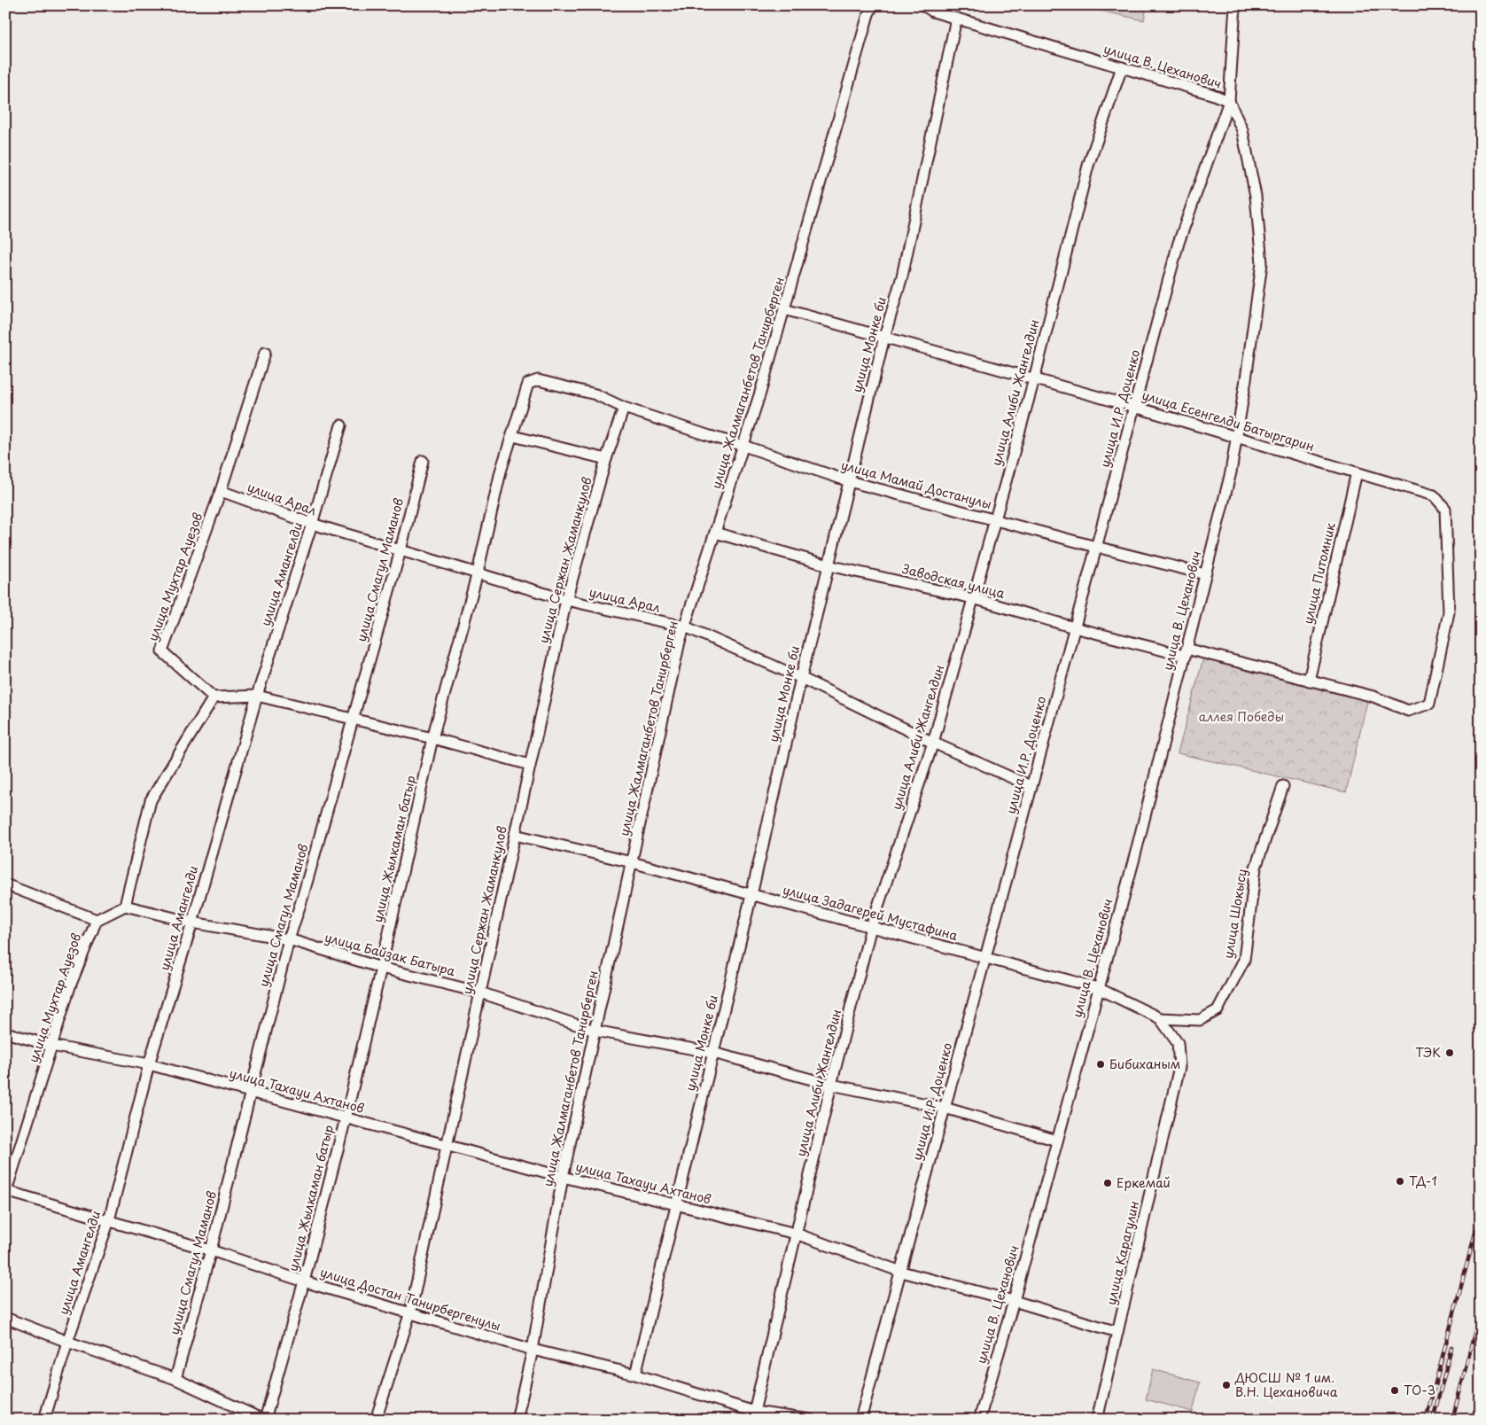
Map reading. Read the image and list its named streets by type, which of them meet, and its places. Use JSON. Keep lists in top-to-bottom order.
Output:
{
  "streets": {
    "street": [
      "улица В. Цеханович",
      "улица Монке би",
      "улица Жалмаганбетов Танирберген",
      "улица Алиби Жангелдин",
      "улица И.Р. Доценко",
      "улица Есенгелди Батыргарин",
      "улица Мамай Достанулы",
      "улица Арал",
      "улица Сержан Жаманкулов",
      "улица Смагул Маманов",
      "улица Питомник",
      "улица Амангелди",
      "улица Мухтар Ауезов",
      "Заводская улица",
      "улица Жылкаман батыр",
      "улица Задагерей Мустафина",
      "улица Шокысу",
      "улица Байзак Батыра",
      "улица Тахауи Ахтанов",
      "улица Карагулин",
      "улица Достан Танирбергенулы"
    ]
  },
  "crossings": [
    ["улица В. Цеханович", "улица Монке би"],
    ["улица В. Цеханович", "улица Алиби Жангелдин"],
    ["улица В. Цеханович", "улица И.Р. Доценко"],
    ["улица В. Цеханович", "улица Есенгелди Батыргарин"],
    ["улица В. Цеханович", "улица Мамай Достанулы"],
    ["улица В. Цеханович", "Заводская улица"],
    ["улица В. Цеханович", "улица Задагерей Мустафина"],
    ["улица В. Цеханович", "улица Байзак Батыра"],
    ["улица В. Цеханович", "улица Тахауи Ахтанов"],
    ["улица Монке би", "улица Есенгелди Батыргарин"],
    ["улица Монке би", "улица Мамай Достанулы"],
    ["улица Монке би", "улица Арал"],
    ["улица Монке би", "Заводская улица"],
    ["улица Монке би", "улица Задагерей Мустафина"],
    ["улица Монке би", "улица Байзак Батыра"],
    ["улица Монке би", "улица Тахауи Ахтанов"],
    ["улица Монке би", "улица Достан Танирбергенулы"],
    ["улица Жалмаганбетов Танирберген", "улица Есенгелди Батыргарин"],
    ["улица Жалмаганбетов Танирберген", "улица Мамай Достанулы"],
    ["улица Жалмаганбетов Танирберген", "улица Арал"],
    ["улица Жалмаганбетов Танирберген", "Заводская улица"],
    ["улица Жалмаганбетов Танирберген", "улица Задагерей Мустафина"],
    ["улица Жалмаганбетов Танирберген", "улица Байзак Батыра"],
    ["улица Жалмаганбетов Танирберген", "улица Тахауи Ахтанов"],
    ["улица Жалмаганбетов Танирберген", "улица Достан Танирбергенулы"],
    ["улица Алиби Жангелдин", "улица Есенгелди Батыргарин"],
    ["улица Алиби Жангелдин", "улица Мамай Достанулы"],
    ["улица Алиби Жангелдин", "улица Арал"],
    ["улица Алиби Жангелдин", "Заводская улица"],
    ["улица Алиби Жангелдин", "улица Задагерей Мустафина"],
    ["улица Алиби Жангелдин", "улица Байзак Батыра"],
    ["улица Алиби Жангелдин", "улица Тахауи Ахтанов"],
    ["улица Алиби Жангелдин", "улица Достан Танирбергенулы"],
    ["улица И.Р. Доценко", "улица Есенгелди Батыргарин"],
    ["улица И.Р. Доценко", "улица Мамай Достанулы"],
    ["улица И.Р. Доценко", "улица Арал"],
    ["улица И.Р. Доценко", "Заводская улица"],
    ["улица И.Р. Доценко", "улица Задагерей Мустафина"],
    ["улица И.Р. Доценко", "улица Байзак Батыра"],
    ["улица И.Р. Доценко", "улица Тахауи Ахтанов"],
    ["улица Есенгелди Батыргарин", "улица Питомник"],
    ["улица Есенгелди Батыргарин", "Заводская улица"],
    ["улица Мамай Достанулы", "улица Сержан Жаманкулов"],
    ["улица Мамай Достанулы", "улица Жылкаман батыр"],
    ["улица Арал", "улица Сержан Жаманкулов"],
    ["улица Арал", "улица Смагул Маманов"],
    ["улица Арал", "улица Амангелди"],
    ["улица Арал", "улица Мухтар Ауезов"],
    ["улица Арал", "улица Жылкаман батыр"],
    ["улица Сержан Жаманкулов", "улица Жылкаман батыр"],
    ["улица Сержан Жаманкулов", "улица Задагерей Мустафина"],
    ["улица Сержан Жаманкулов", "улица Байзак Батыра"],
    ["улица Сержан Жаманкулов", "улица Тахауи Ахтанов"],
    ["улица Сержан Жаманкулов", "улица Достан Танирбергенулы"],
    ["улица Смагул Маманов", "улица Байзак Батыра"],
    ["улица Смагул Маманов", "улица Тахауи Ахтанов"],
    ["улица Смагул Маманов", "улица Достан Танирбергенулы"],
    ["улица Питомник", "Заводская улица"],
    ["улица Амангелди", "улица Байзак Батыра"],
    ["улица Амангелди", "улица Тахауи Ахтанов"],
    ["улица Амангелди", "улица Достан Танирбергенулы"],
    ["улица Мухтар Ауезов", "улица Тахауи Ахтанов"],
    ["улица Мухтар Ауезов", "улица Достан Танирбергенулы"],
    ["улица Жылкаман батыр", "улица Байзак Батыра"],
    ["улица Жылкаман батыр", "улица Тахауи Ахтанов"],
    ["улица Жылкаман батыр", "улица Достан Танирбергенулы"],
    ["улица Задагерей Мустафина", "улица Шокысу"],
    ["улица Задагерей Мустафина", "улица Карагулин"],
    ["улица Тахауи Ахтанов", "улица Карагулин"]
  ],
  "parks": ["аллея Победы"],
  "places": [
    "ТЭК",
    "Бибиханым",
    "ТД-1",
    "Еркемай",
    "ДЮСШ № 1 им. В.Н. Цехановича",
    "ТО-3"
  ]
}
